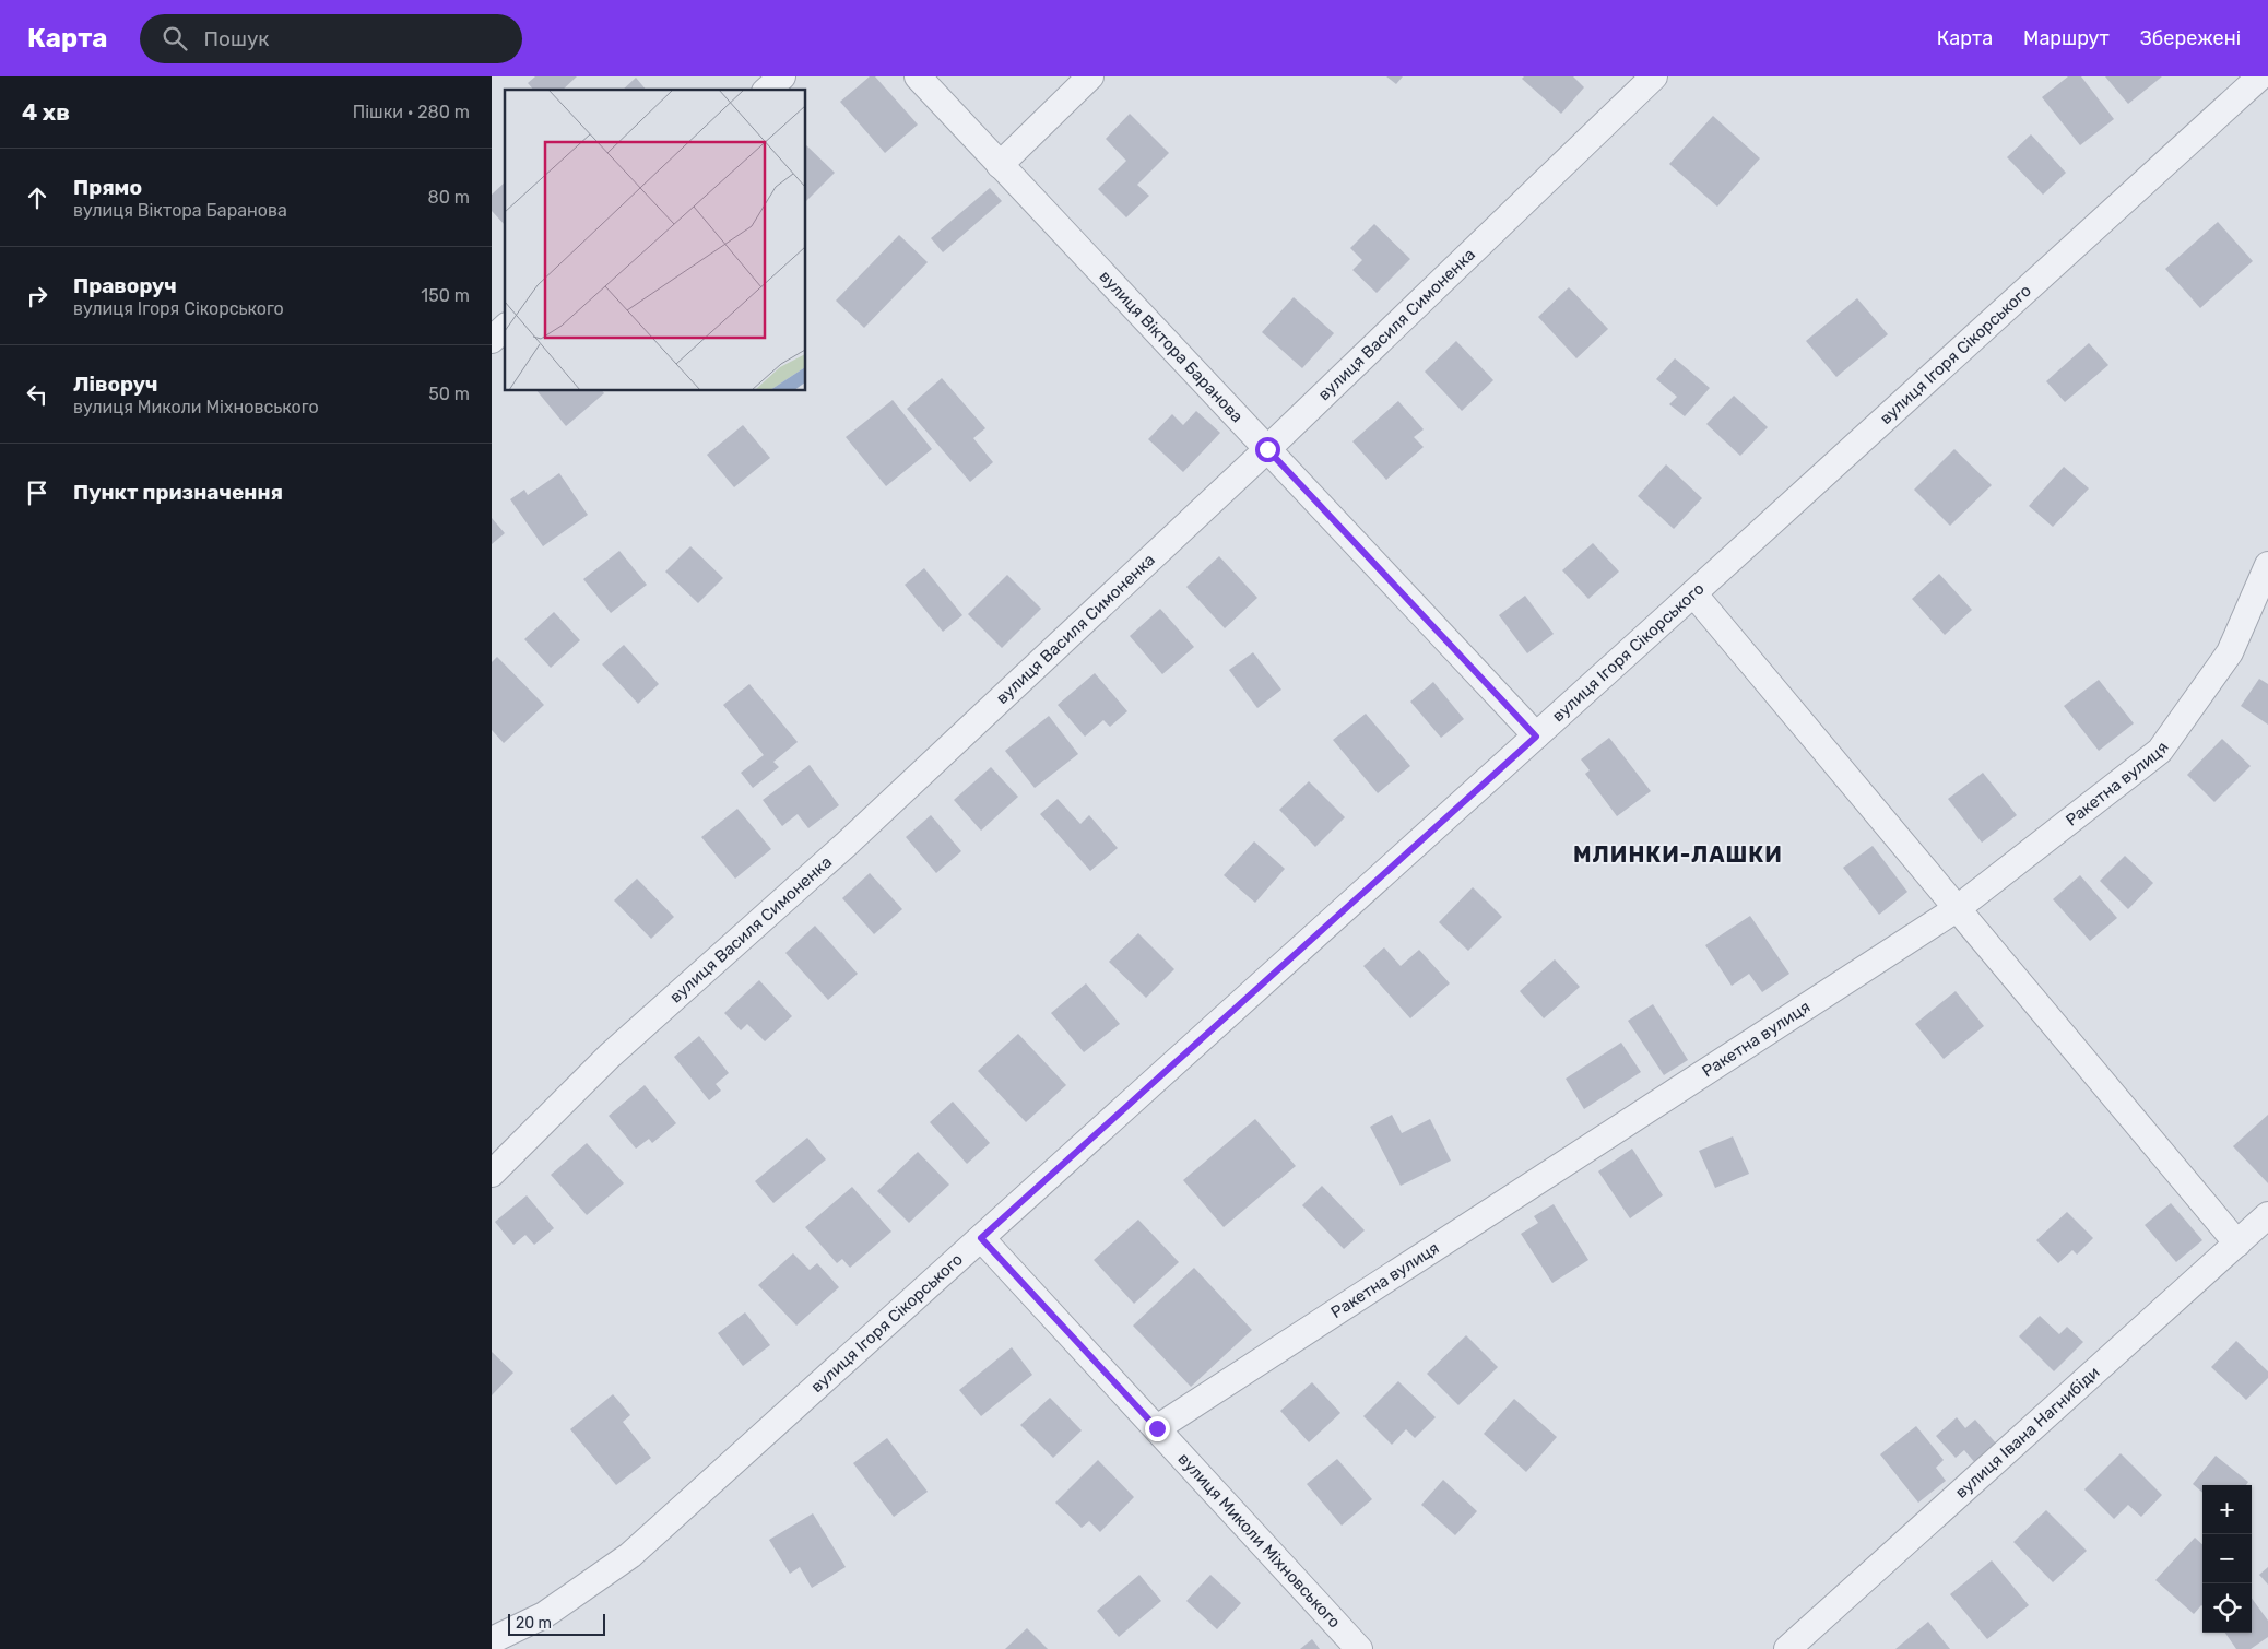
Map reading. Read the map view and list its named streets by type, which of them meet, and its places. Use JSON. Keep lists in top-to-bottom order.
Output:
{
  "streets": {
    "street": [
      "вулиця Василя Симоненка",
      "вулиця Віктора Баранова",
      "вулиця Ігоря Сікорського",
      "Ракетна вулиця",
      "вулиця Івана Нагнибіди",
      "вулиця Миколи Міхновського"
    ]
  },
  "crossings": [
    ["вулиця Василя Симоненка", "вулиця Віктора Баранова"],
    ["вулиця Віктора Баранова", "вулиця Ігоря Сікорського"],
    ["вулиця Ігоря Сікорського", "вулиця Миколи Міхновського"],
    ["Ракетна вулиця", "вулиця Миколи Міхновського"]
  ],
  "districts": ["МЛИНКИ-ЛАШКИ"],
  "scale_bar": "20 m",
  "page": {
    "header": "Карта",
    "search": "Пошук",
    "nav": ["Карта", "Маршрут", "Збережені"],
    "heading": ["4 хв", "Пішки · 280 m"],
    "list": [
      ["Прямо", "вулиця Віктора Баранова", "80 m"],
      ["Праворуч", "вулиця Ігоря Сікорського", "150 m"],
      ["Ліворуч", "вулиця Миколи Міхновського", "50 m"],
      "Пункт призначення"
    ],
    "map_buttons": ["+", "−"],
    "scale": "20 m"
  }
}
